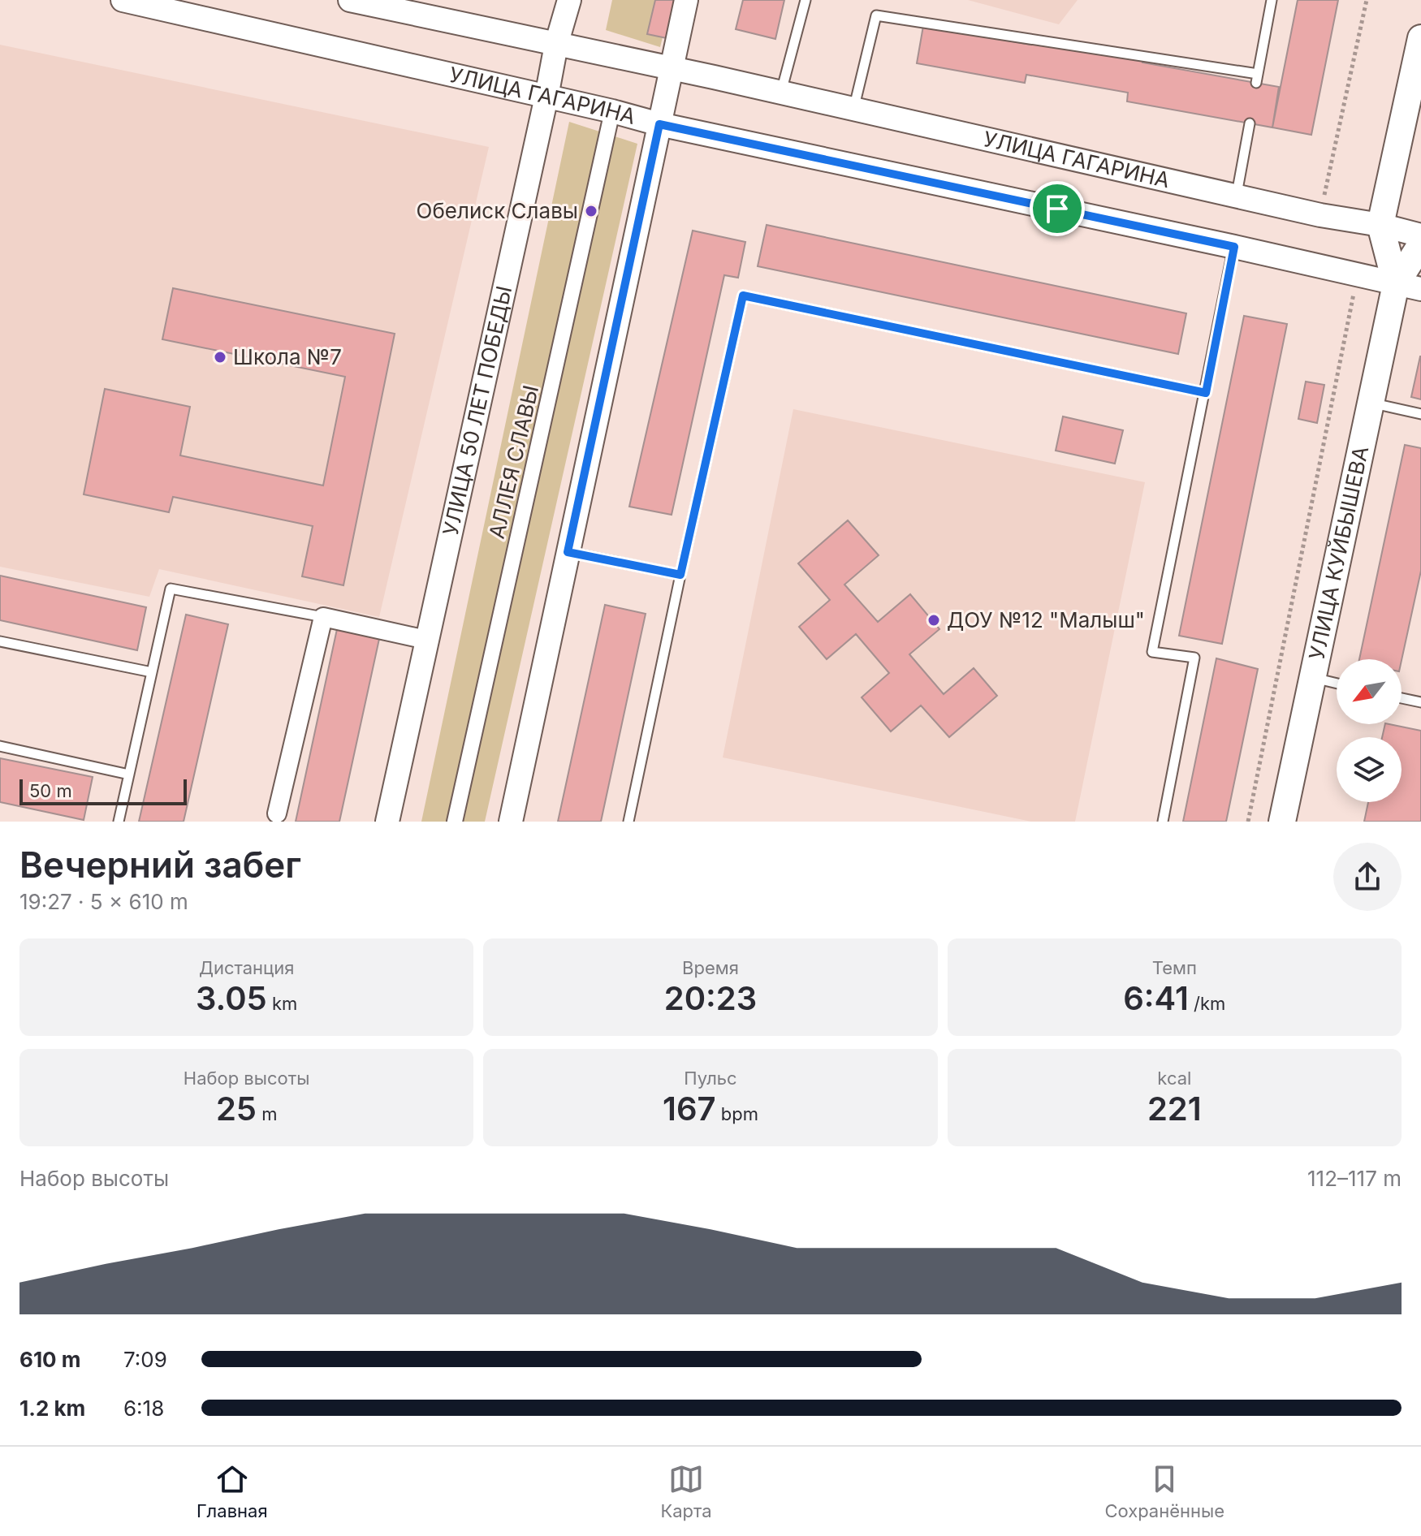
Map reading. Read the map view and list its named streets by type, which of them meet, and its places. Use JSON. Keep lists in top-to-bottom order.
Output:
{
  "streets": {
    "main road": ["УЛИЦА КУЙБЫШЕВА"],
    "street": ["УЛИЦА ГАГАРИНА", "УЛИЦА 50 ЛЕТ ПОБЕДЫ", "АЛЛЕЯ СЛАВЫ"]
  },
  "crossings": [
    ["УЛИЦА ГАГАРИНА", "УЛИЦА 50 ЛЕТ ПОБЕДЫ"],
    ["УЛИЦА ГАГАРИНА", "АЛЛЕЯ СЛАВЫ"],
    ["УЛИЦА ГАГАРИНА", "УЛИЦА КУЙБЫШЕВА"]
  ],
  "places": ["Обелиск Славы", "Школа №7", "ДОУ №12 \"Малыш\""],
  "scale_bar": "50 m",
  "north": "bottom left",
  "page": {
    "scale": "50 m",
    "heading": ["Вечерний забег", "19:27 · 5 × 610 m"],
    "stats": [
      ["Дистанция", "3.05 km"],
      ["Время", "20:23"],
      ["Темп", "6:41 /km"],
      ["Набор высоты", "25 m"],
      ["Пульс", "167 bpm"],
      ["kcal", "221"]
    ],
    "chart": ["Набор высоты", "112–117 m"],
    "list": [
      {
        "name": "610 m",
        "note": "7:09"
      },
      {
        "name": "1.2 km",
        "note": "6:18"
      }
    ],
    "tabs": ["Главная", "Карта", "Сохранённые"]
  }
}
